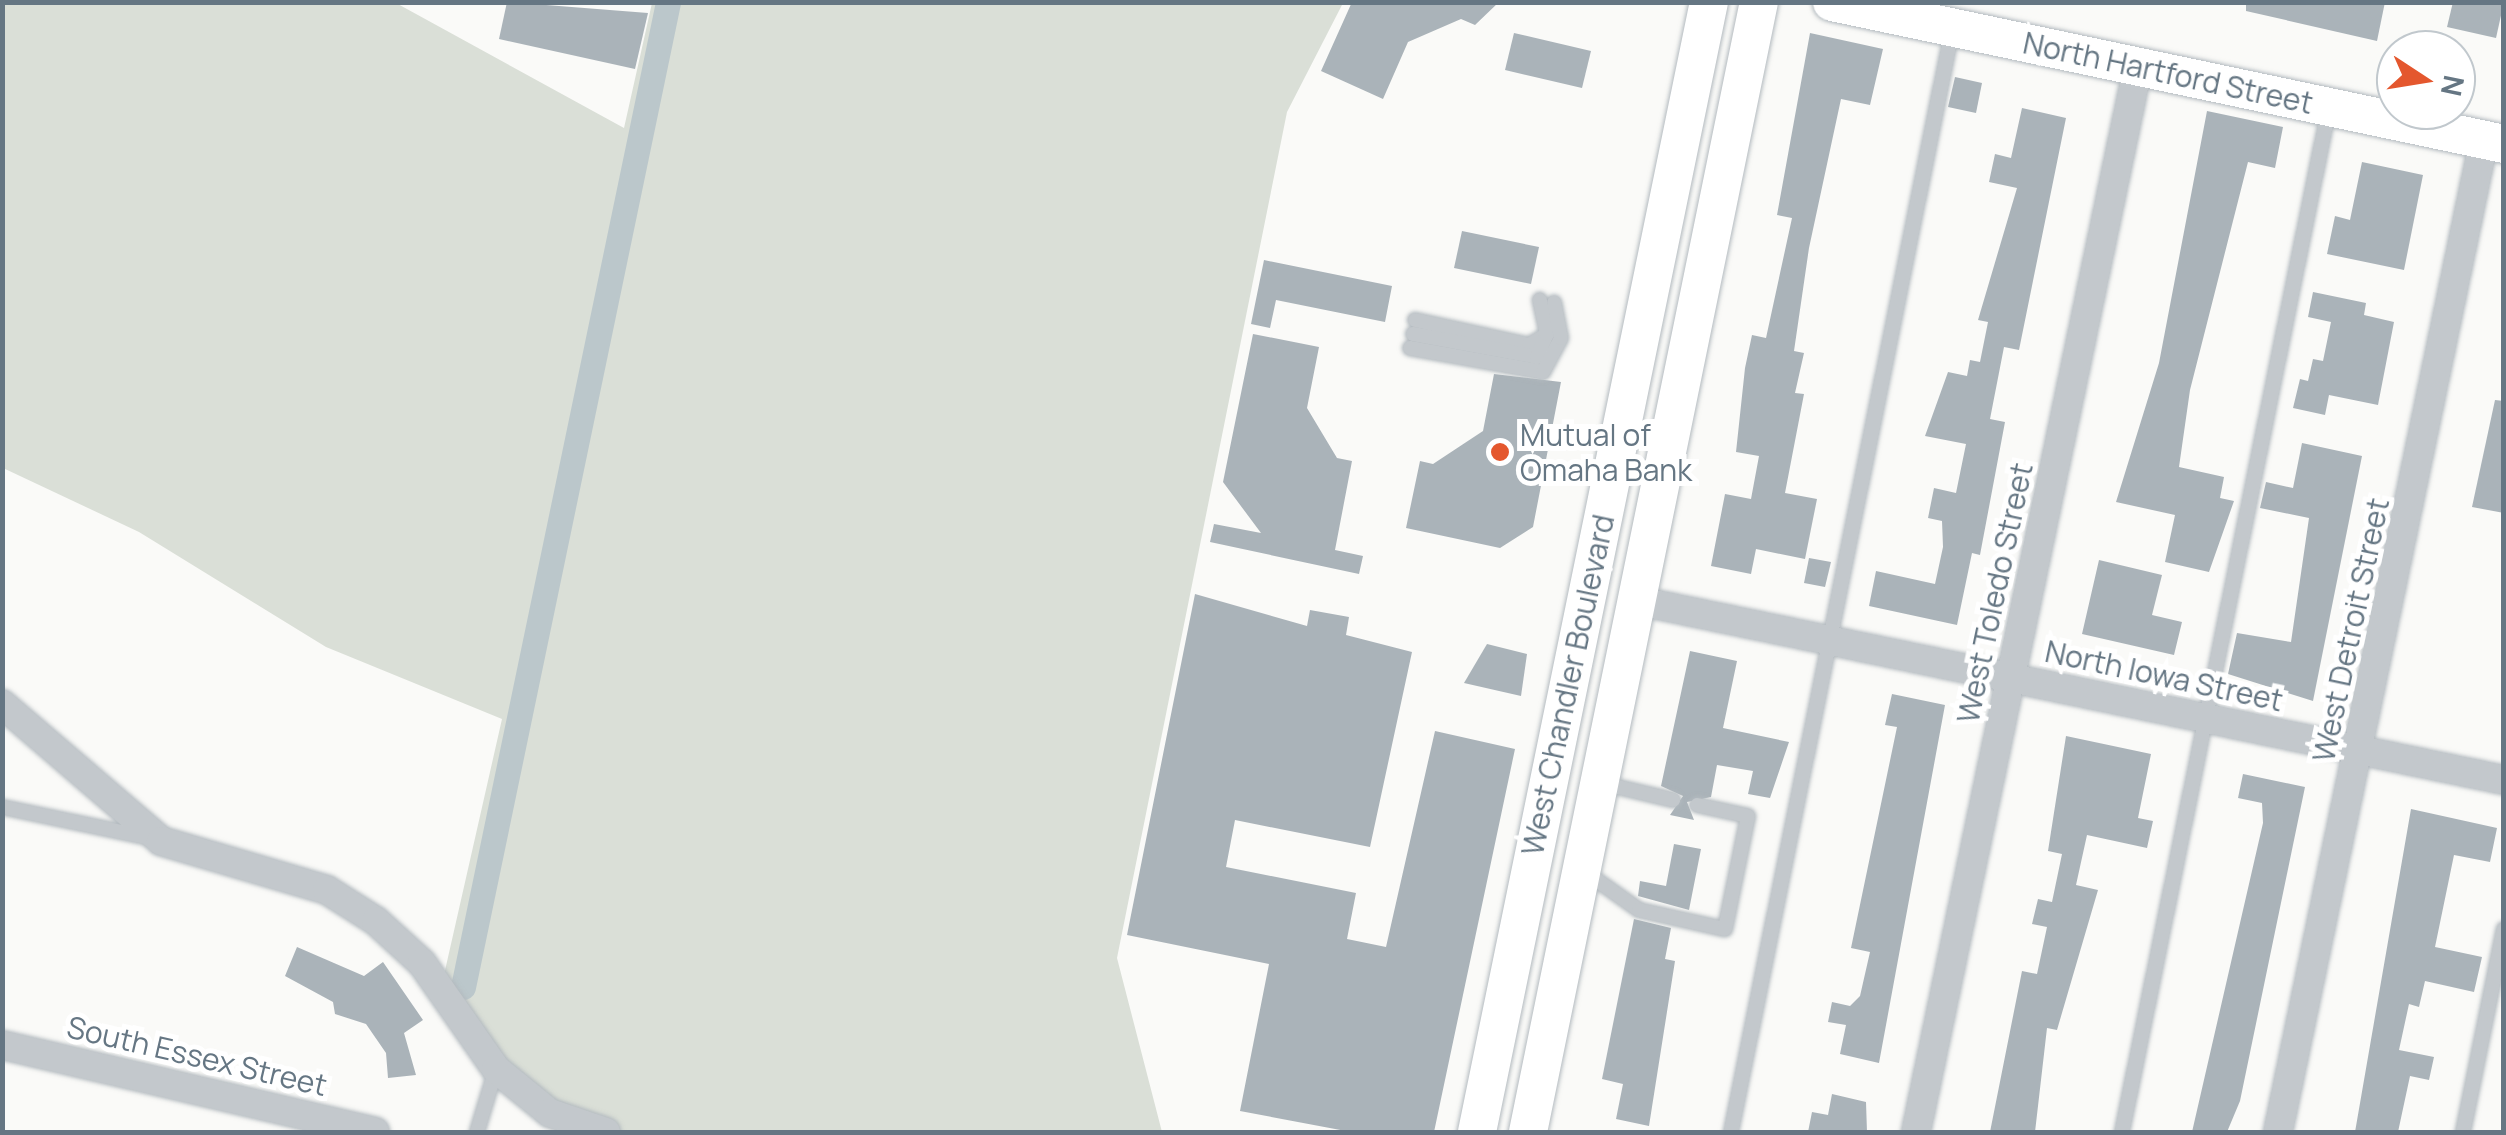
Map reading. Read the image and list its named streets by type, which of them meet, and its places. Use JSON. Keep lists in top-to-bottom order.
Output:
{
  "streets": {
    "main road": ["North Hartford Street", "West Chandler Boulevard"],
    "street": [
      "West Toledo Street",
      "West Detroit Street",
      "North Iowa Street",
      "South Essex Street"
    ]
  },
  "crossings": [
    ["North Hartford Street", "West Toledo Street"],
    ["North Hartford Street", "West Detroit Street"],
    ["West Toledo Street", "North Iowa Street"],
    ["West Detroit Street", "North Iowa Street"],
    ["North Iowa Street", "West Chandler Boulevard"]
  ],
  "places": ["Mutual of Omaha Bank"],
  "north": "right"
}
